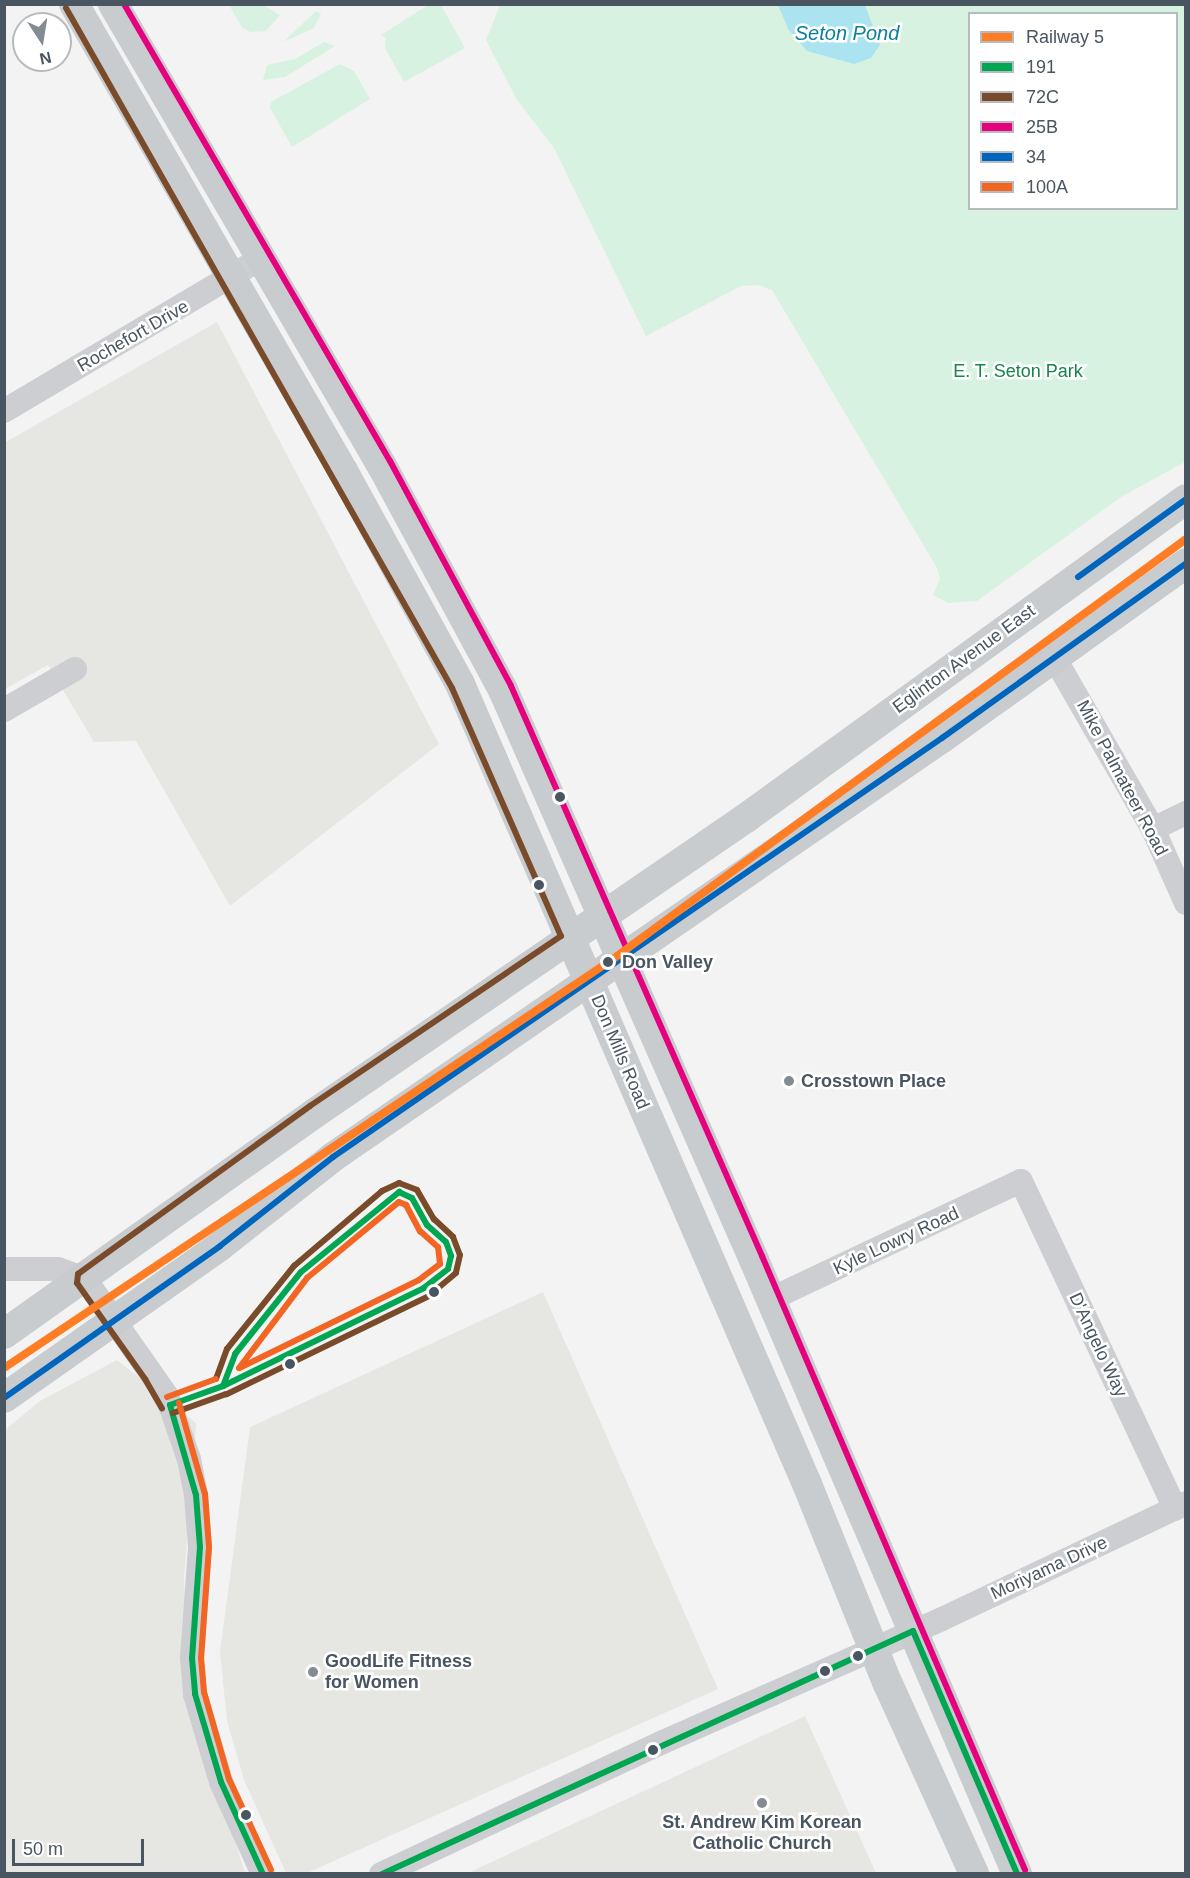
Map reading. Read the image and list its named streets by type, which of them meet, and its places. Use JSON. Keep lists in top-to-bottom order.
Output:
{
  "streets": {
    "main road": ["Eglinton Avenue East", "Don Mills Road"],
    "street": [
      "Rochefort Drive",
      "Mike Palmateer Road",
      "Kyle Lowry Road",
      "D'Angelo Way",
      "Moriyama Drive"
    ]
  },
  "crossings": [
    ["Rochefort Drive", "Don Mills Road"],
    ["Eglinton Avenue East", "Don Mills Road"],
    ["Don Mills Road", "Moriyama Drive"],
    ["Kyle Lowry Road", "D'Angelo Way"],
    ["D'Angelo Way", "Moriyama Drive"]
  ],
  "water": ["Seton Pond"],
  "parks": ["E. T. Seton Park"],
  "places": [
    "Don Valley",
    "Crosstown Place",
    "GoodLife Fitness for Women",
    "St. Andrew Kim Korean Catholic Church"
  ],
  "lines": [
    "transit line 25B",
    "transit line 72C",
    "transit line 34",
    "rail line 5",
    "transit line 191",
    "transit line 100A"
  ],
  "legend": [
    "Railway 5",
    "191",
    "72C",
    "25B",
    "34",
    "100A"
  ],
  "scale_bar": "50 m",
  "north": "bottom"
}
